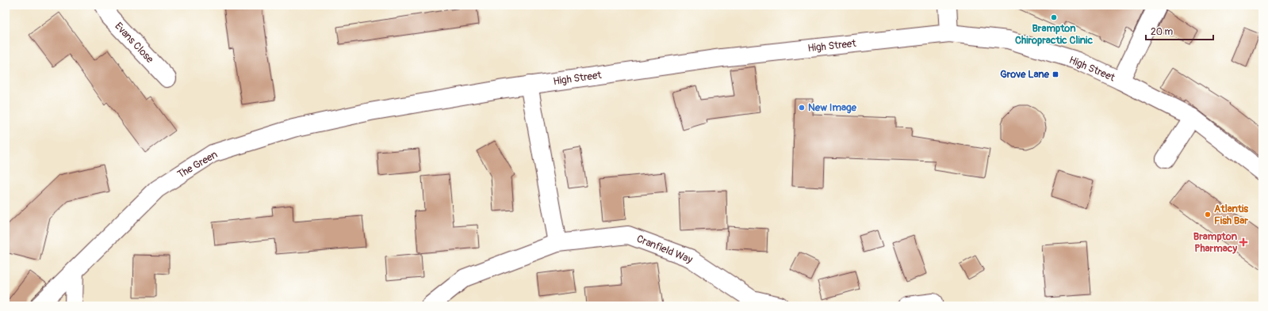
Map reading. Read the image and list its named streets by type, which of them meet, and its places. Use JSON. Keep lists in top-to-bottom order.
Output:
{
  "streets": {
    "street": [
      "Evans Close",
      "High Street",
      "The Green",
      "Cranfield Way"
    ]
  },
  "crossings": [
    ["High Street", "The Green"]
  ],
  "places": {
    "other": ["Brampton Chiropractic Clinic", "New Image", "Atlantis Fish Bar"],
    "transit": ["Grove Lane"],
    "health": ["Brampton Pharmacy"]
  },
  "scale_bar": "20 m"
}
